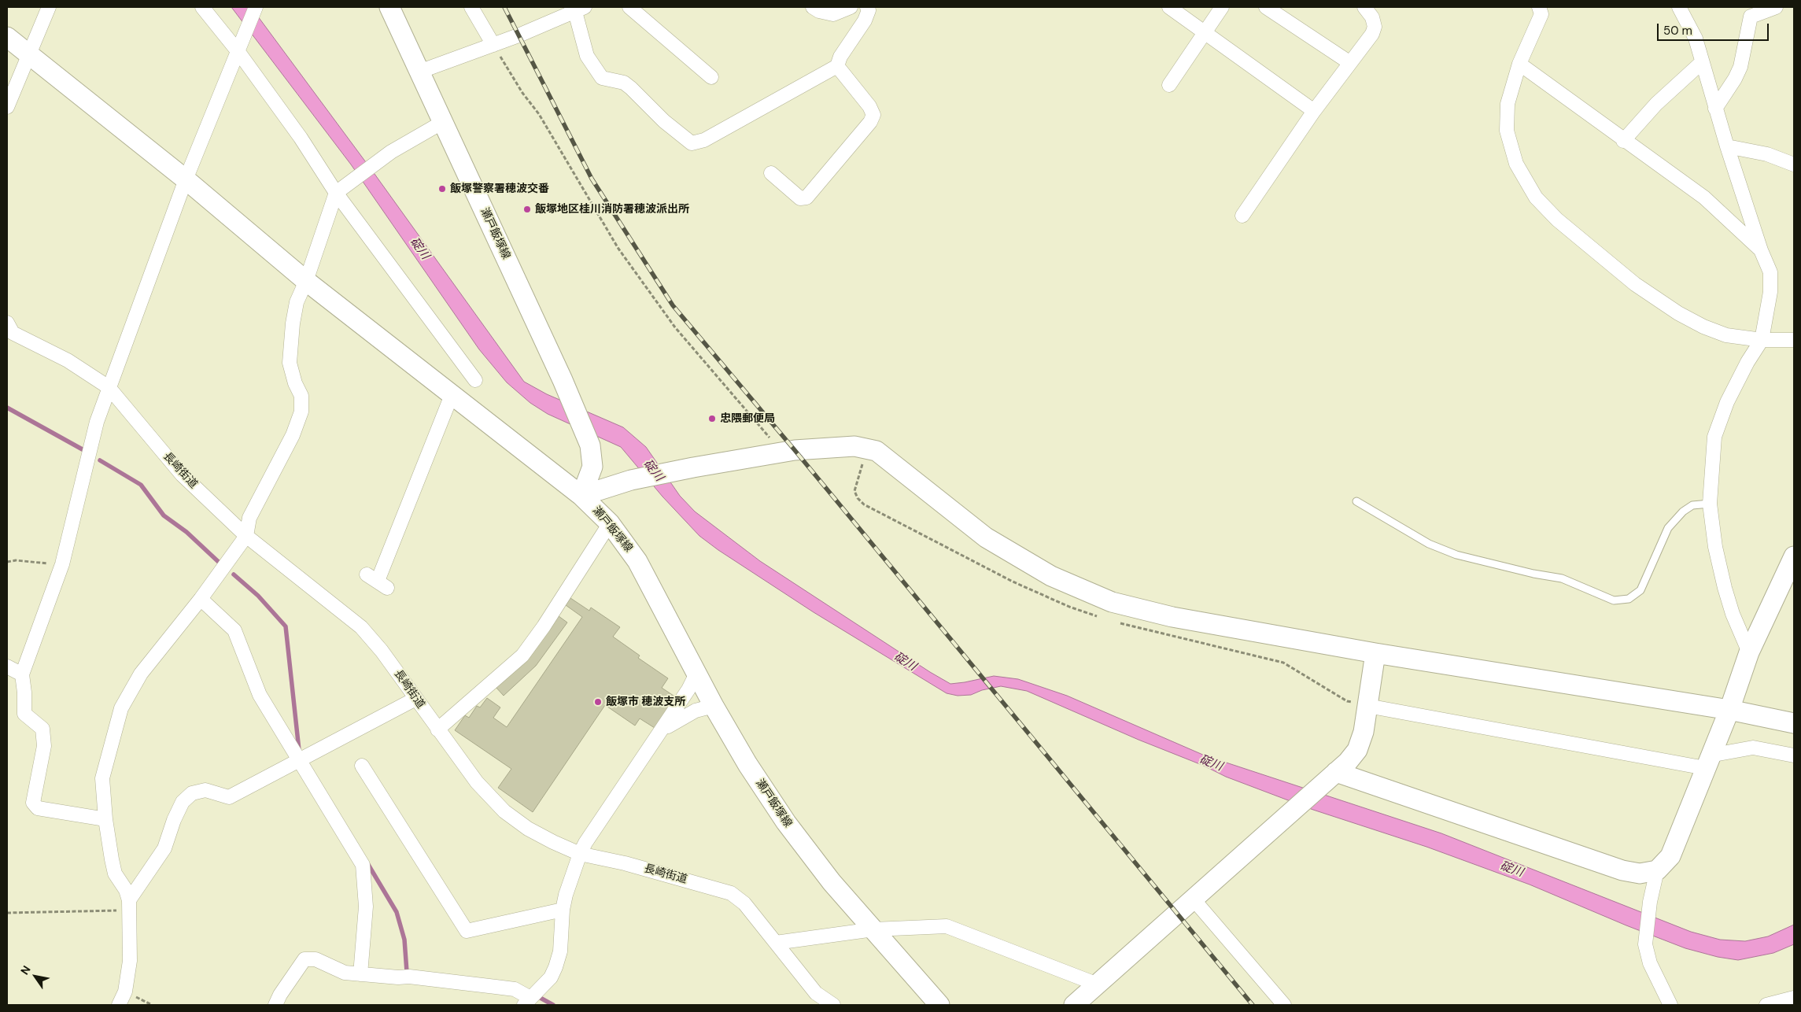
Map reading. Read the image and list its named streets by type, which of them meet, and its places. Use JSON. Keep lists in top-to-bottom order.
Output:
{
  "streets": {
    "street": ["瀬戸飯塚線", "長崎街道"]
  },
  "water": ["碇川"],
  "places": [
    "飯塚警察署穂波交番",
    "飯塚地区桂川消防署穂波派出所",
    "忠隈郵便局",
    "飯塚市 穂波支所"
  ],
  "scale_bar": "50 m",
  "north": "top left"
}
